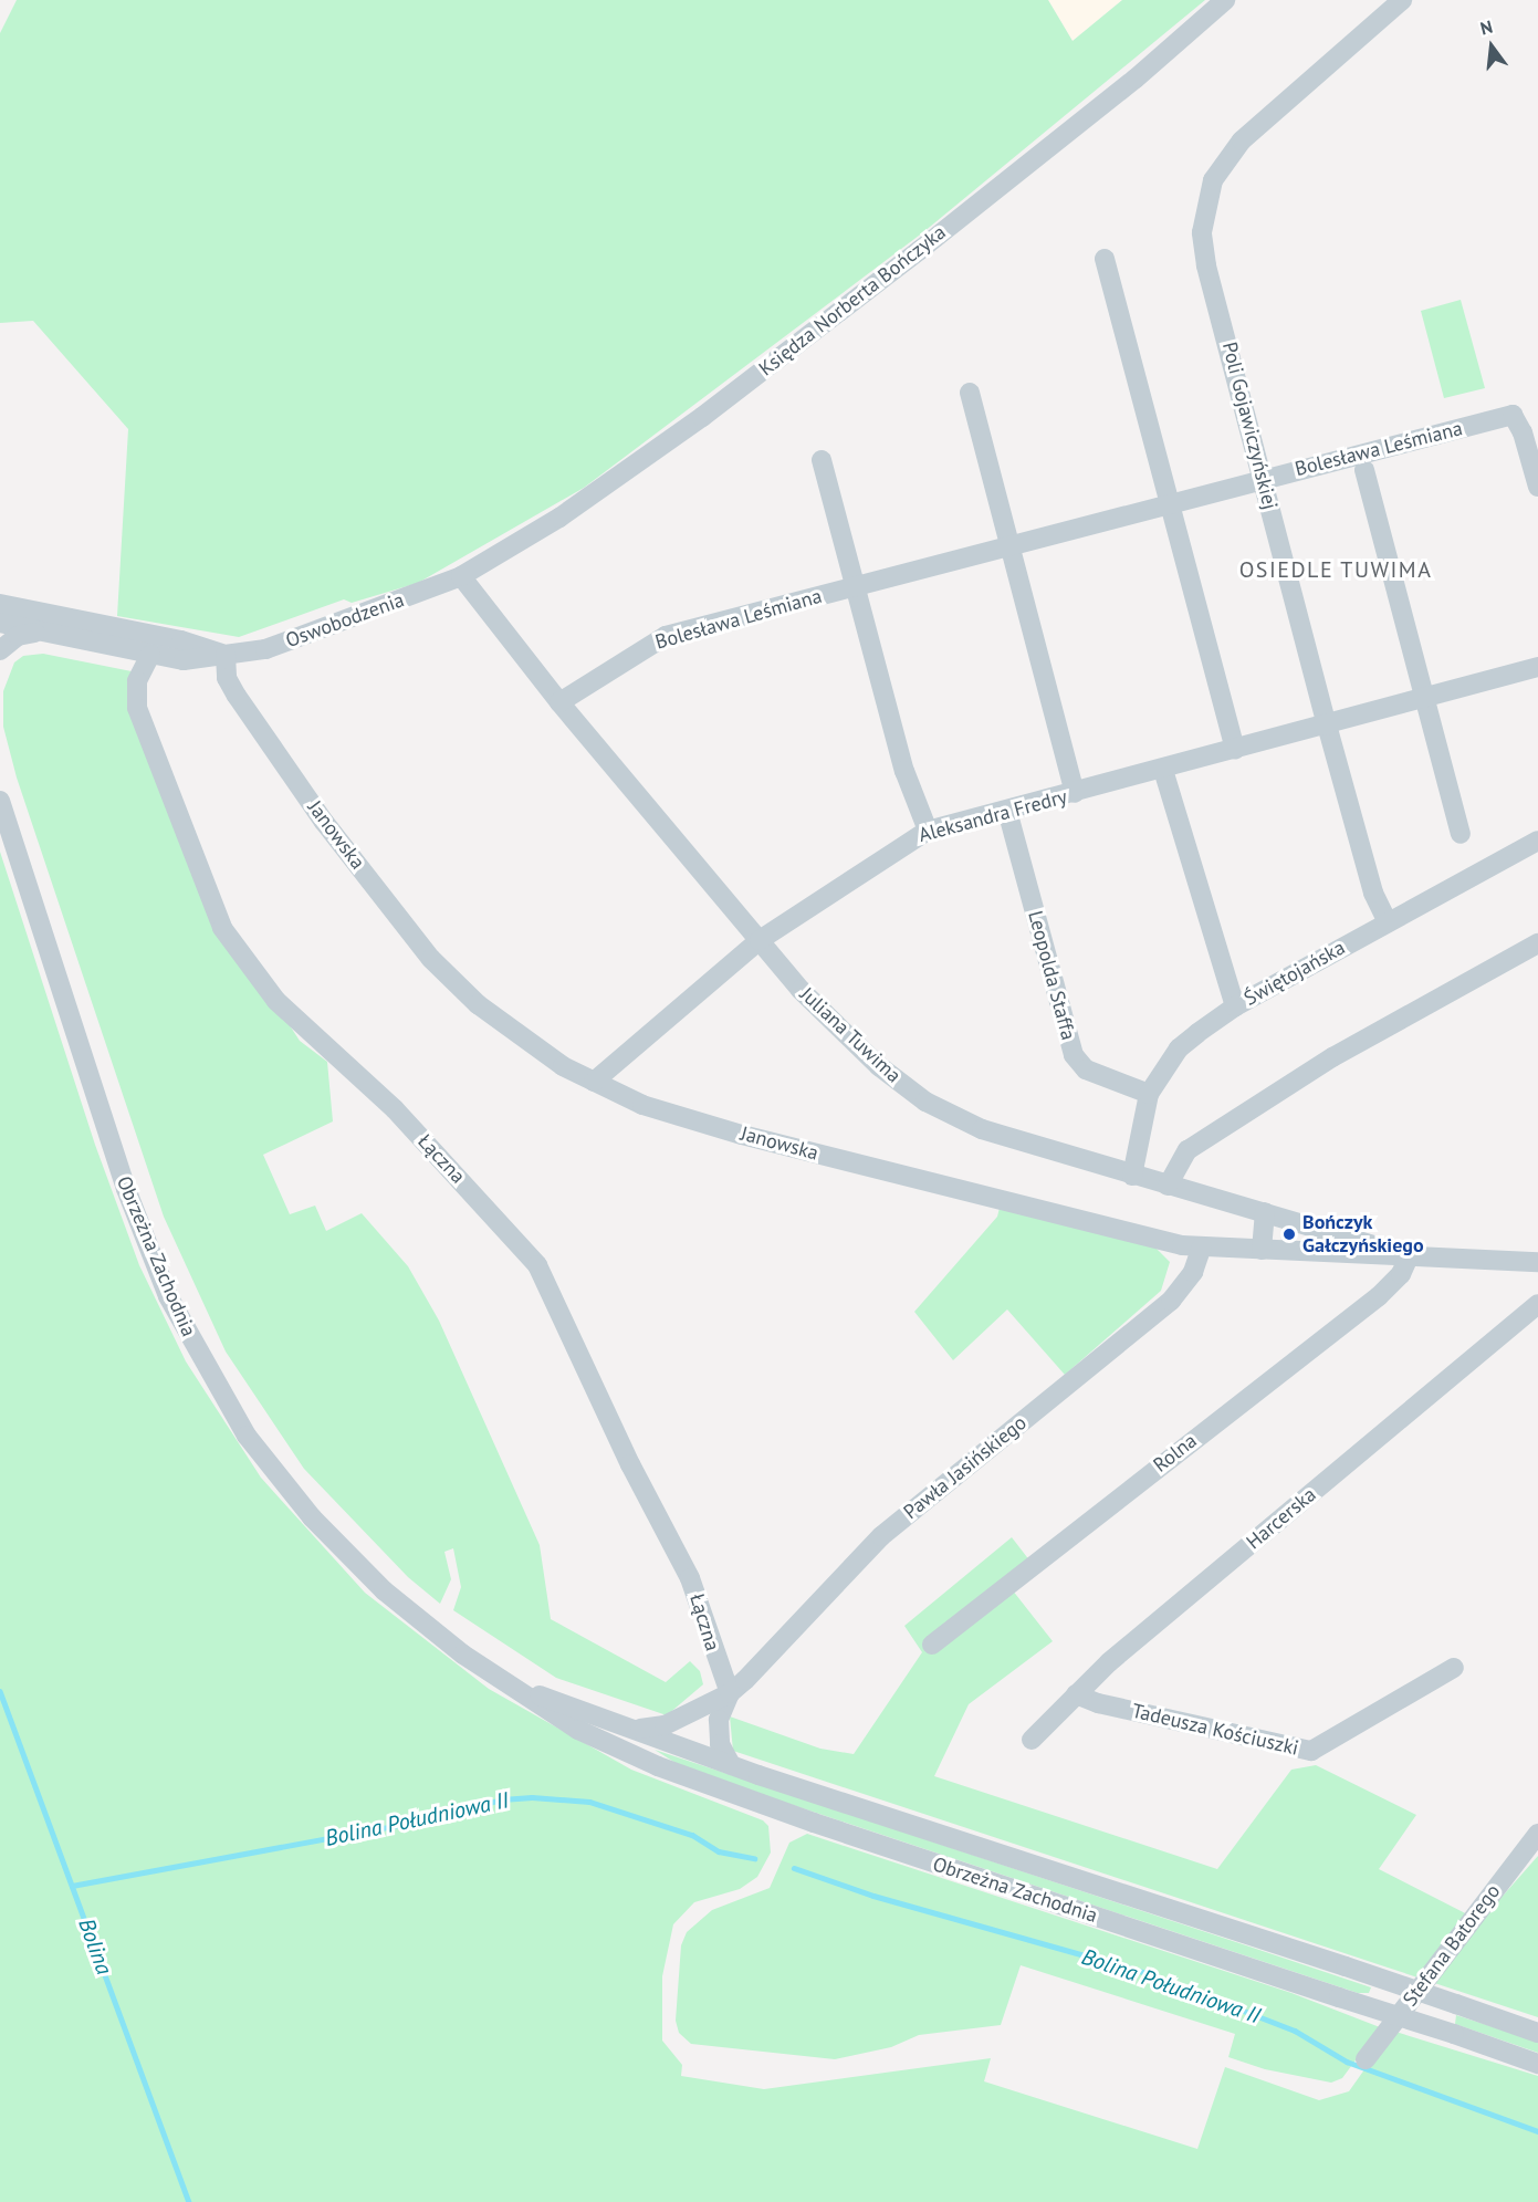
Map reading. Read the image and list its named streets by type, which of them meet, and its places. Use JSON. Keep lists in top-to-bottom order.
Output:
{
  "streets": {
    "street": [
      "Księdza Norberta Bończyka",
      "Poli Gojawiczyńskiej",
      "Bolesława Leśmiana",
      "Oswobodzenia",
      "Aleksandra Fredry",
      "Janowska",
      "Świętojańska",
      "Leopolda Staffa",
      "Juliana Tuwima",
      "Łączna",
      "Obrzeżna Zachodnia",
      "Rolna",
      "Pawła Jasińskiego",
      "Harcerska",
      "Tadeusza Kościuszki",
      "Stefana Batorego"
    ]
  },
  "crossings": [
    ["Księdza Norberta Bończyka", "Oswobodzenia"],
    ["Księdza Norberta Bończyka", "Juliana Tuwima"],
    ["Poli Gojawiczyńskiej", "Bolesława Leśmiana"],
    ["Poli Gojawiczyńskiej", "Aleksandra Fredry"],
    ["Poli Gojawiczyńskiej", "Świętojańska"],
    ["Bolesława Leśmiana", "Juliana Tuwima"],
    ["Oswobodzenia", "Janowska"],
    ["Oswobodzenia", "Juliana Tuwima"],
    ["Oswobodzenia", "Łączna"],
    ["Aleksandra Fredry", "Janowska"],
    ["Aleksandra Fredry", "Leopolda Staffa"],
    ["Aleksandra Fredry", "Juliana Tuwima"],
    ["Janowska", "Juliana Tuwima"],
    ["Janowska", "Rolna"],
    ["Janowska", "Pawła Jasińskiego"],
    ["Świętojańska", "Leopolda Staffa"],
    ["Świętojańska", "Juliana Tuwima"],
    ["Juliana Tuwima", "Rolna"],
    ["Łączna", "Pawła Jasińskiego"],
    ["Obrzeżna Zachodnia", "Pawła Jasińskiego"],
    ["Harcerska", "Tadeusza Kościuszki"]
  ],
  "districts": ["OSIEDLE TUWIMA"],
  "water": ["Bolina Południowa II", "Bolina"],
  "places": ["Bończyk Gałczyńskiego"],
  "north": "top"
}
